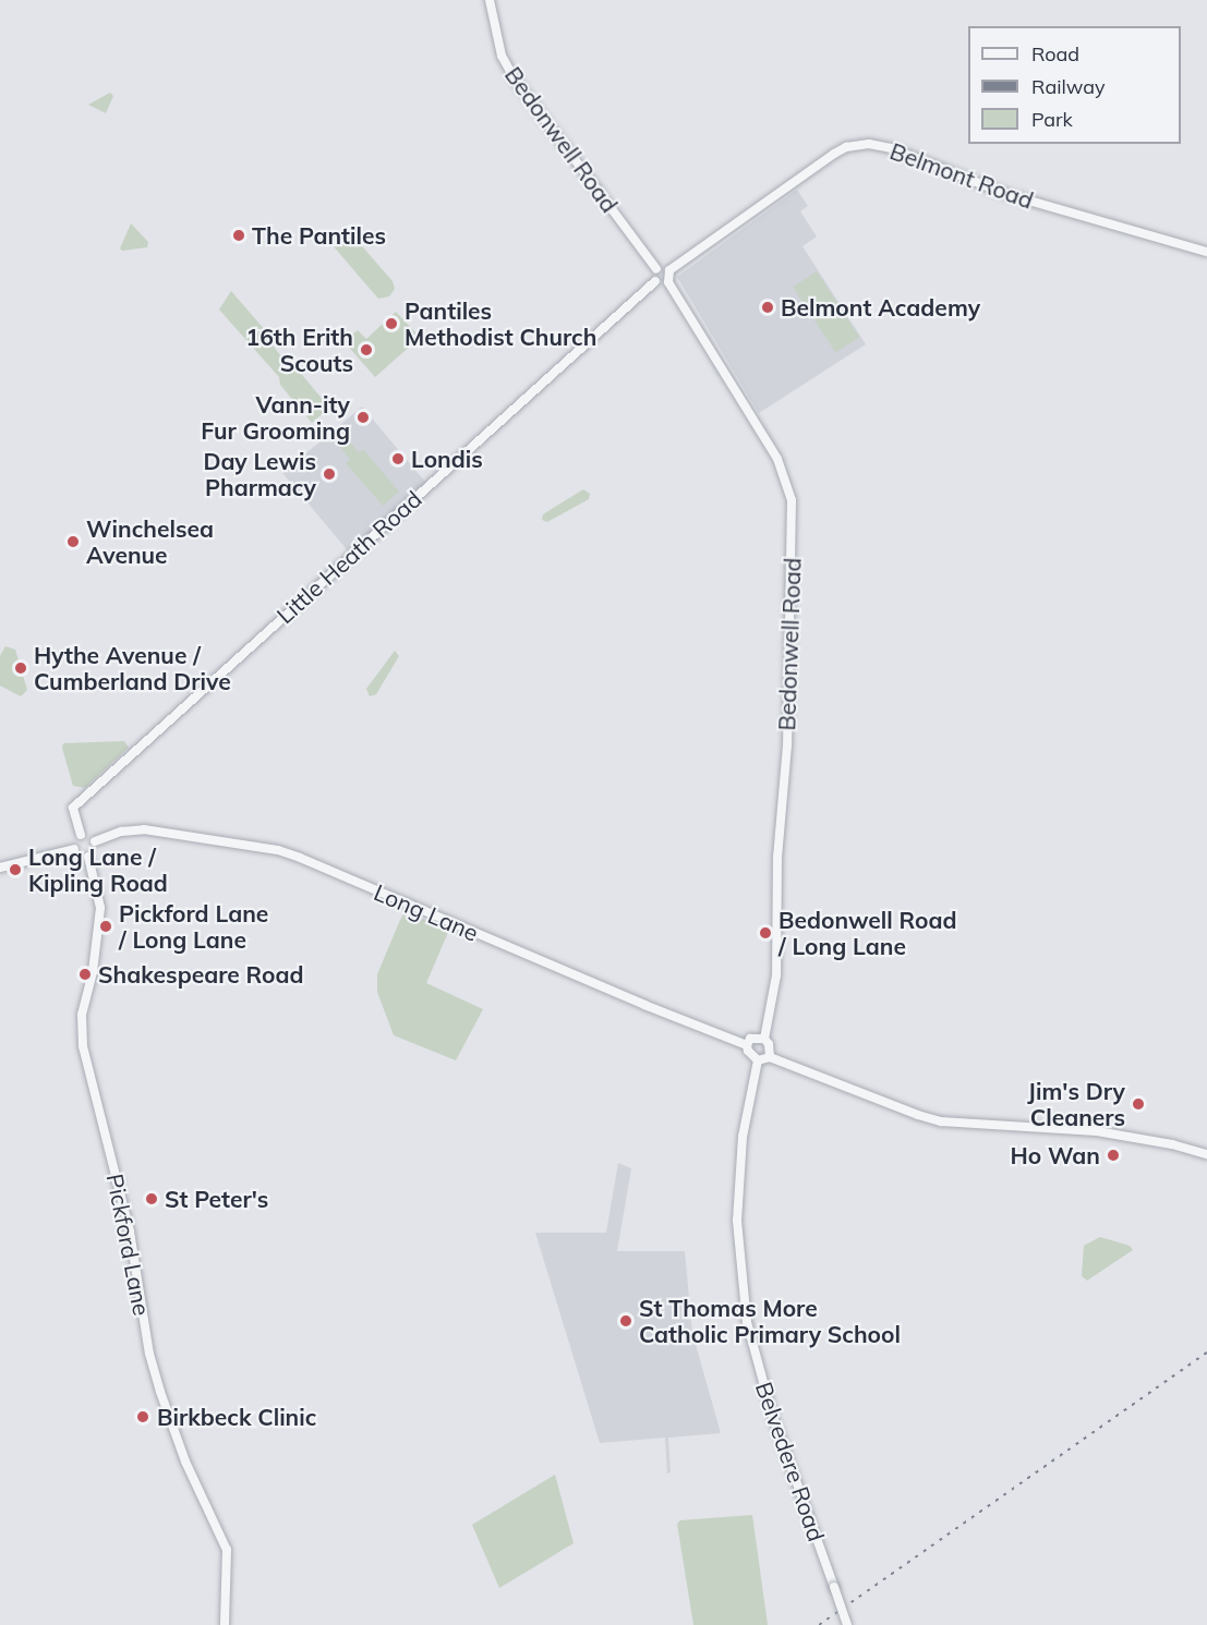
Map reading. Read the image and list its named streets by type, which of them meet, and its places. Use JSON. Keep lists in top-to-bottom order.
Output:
{
  "streets": {
    "street": [
      "Bedonwell Road",
      "Belmont Road",
      "Little Heath Road",
      "Long Lane",
      "Pickford Lane",
      "Belvedere Road"
    ]
  },
  "crossings": [
    ["Bedonwell Road", "Belmont Road"],
    ["Bedonwell Road", "Little Heath Road"],
    ["Bedonwell Road", "Long Lane"],
    ["Bedonwell Road", "Belvedere Road"],
    ["Belmont Road", "Little Heath Road"],
    ["Little Heath Road", "Long Lane"],
    ["Little Heath Road", "Pickford Lane"],
    ["Long Lane", "Pickford Lane"],
    ["Long Lane", "Belvedere Road"]
  ],
  "places": [
    "The Pantiles",
    "Belmont Academy",
    "Pantiles Methodist Church",
    "16th Erith Scouts",
    "Vann-ity Fur Grooming",
    "Londis",
    "Day Lewis Pharmacy",
    "Winchelsea Avenue",
    "Hythe Avenue / Cumberland Drive",
    "Long Lane / Kipling Road",
    "Pickford Lane / Long Lane",
    "Bedonwell Road / Long Lane",
    "Shakespeare Road",
    "Jim's Dry Cleaners",
    "Ho Wan",
    "St Peter's",
    "St Thomas More Catholic Primary School",
    "Birkbeck Clinic"
  ],
  "legend": ["Road", "Railway", "Park"]
}
